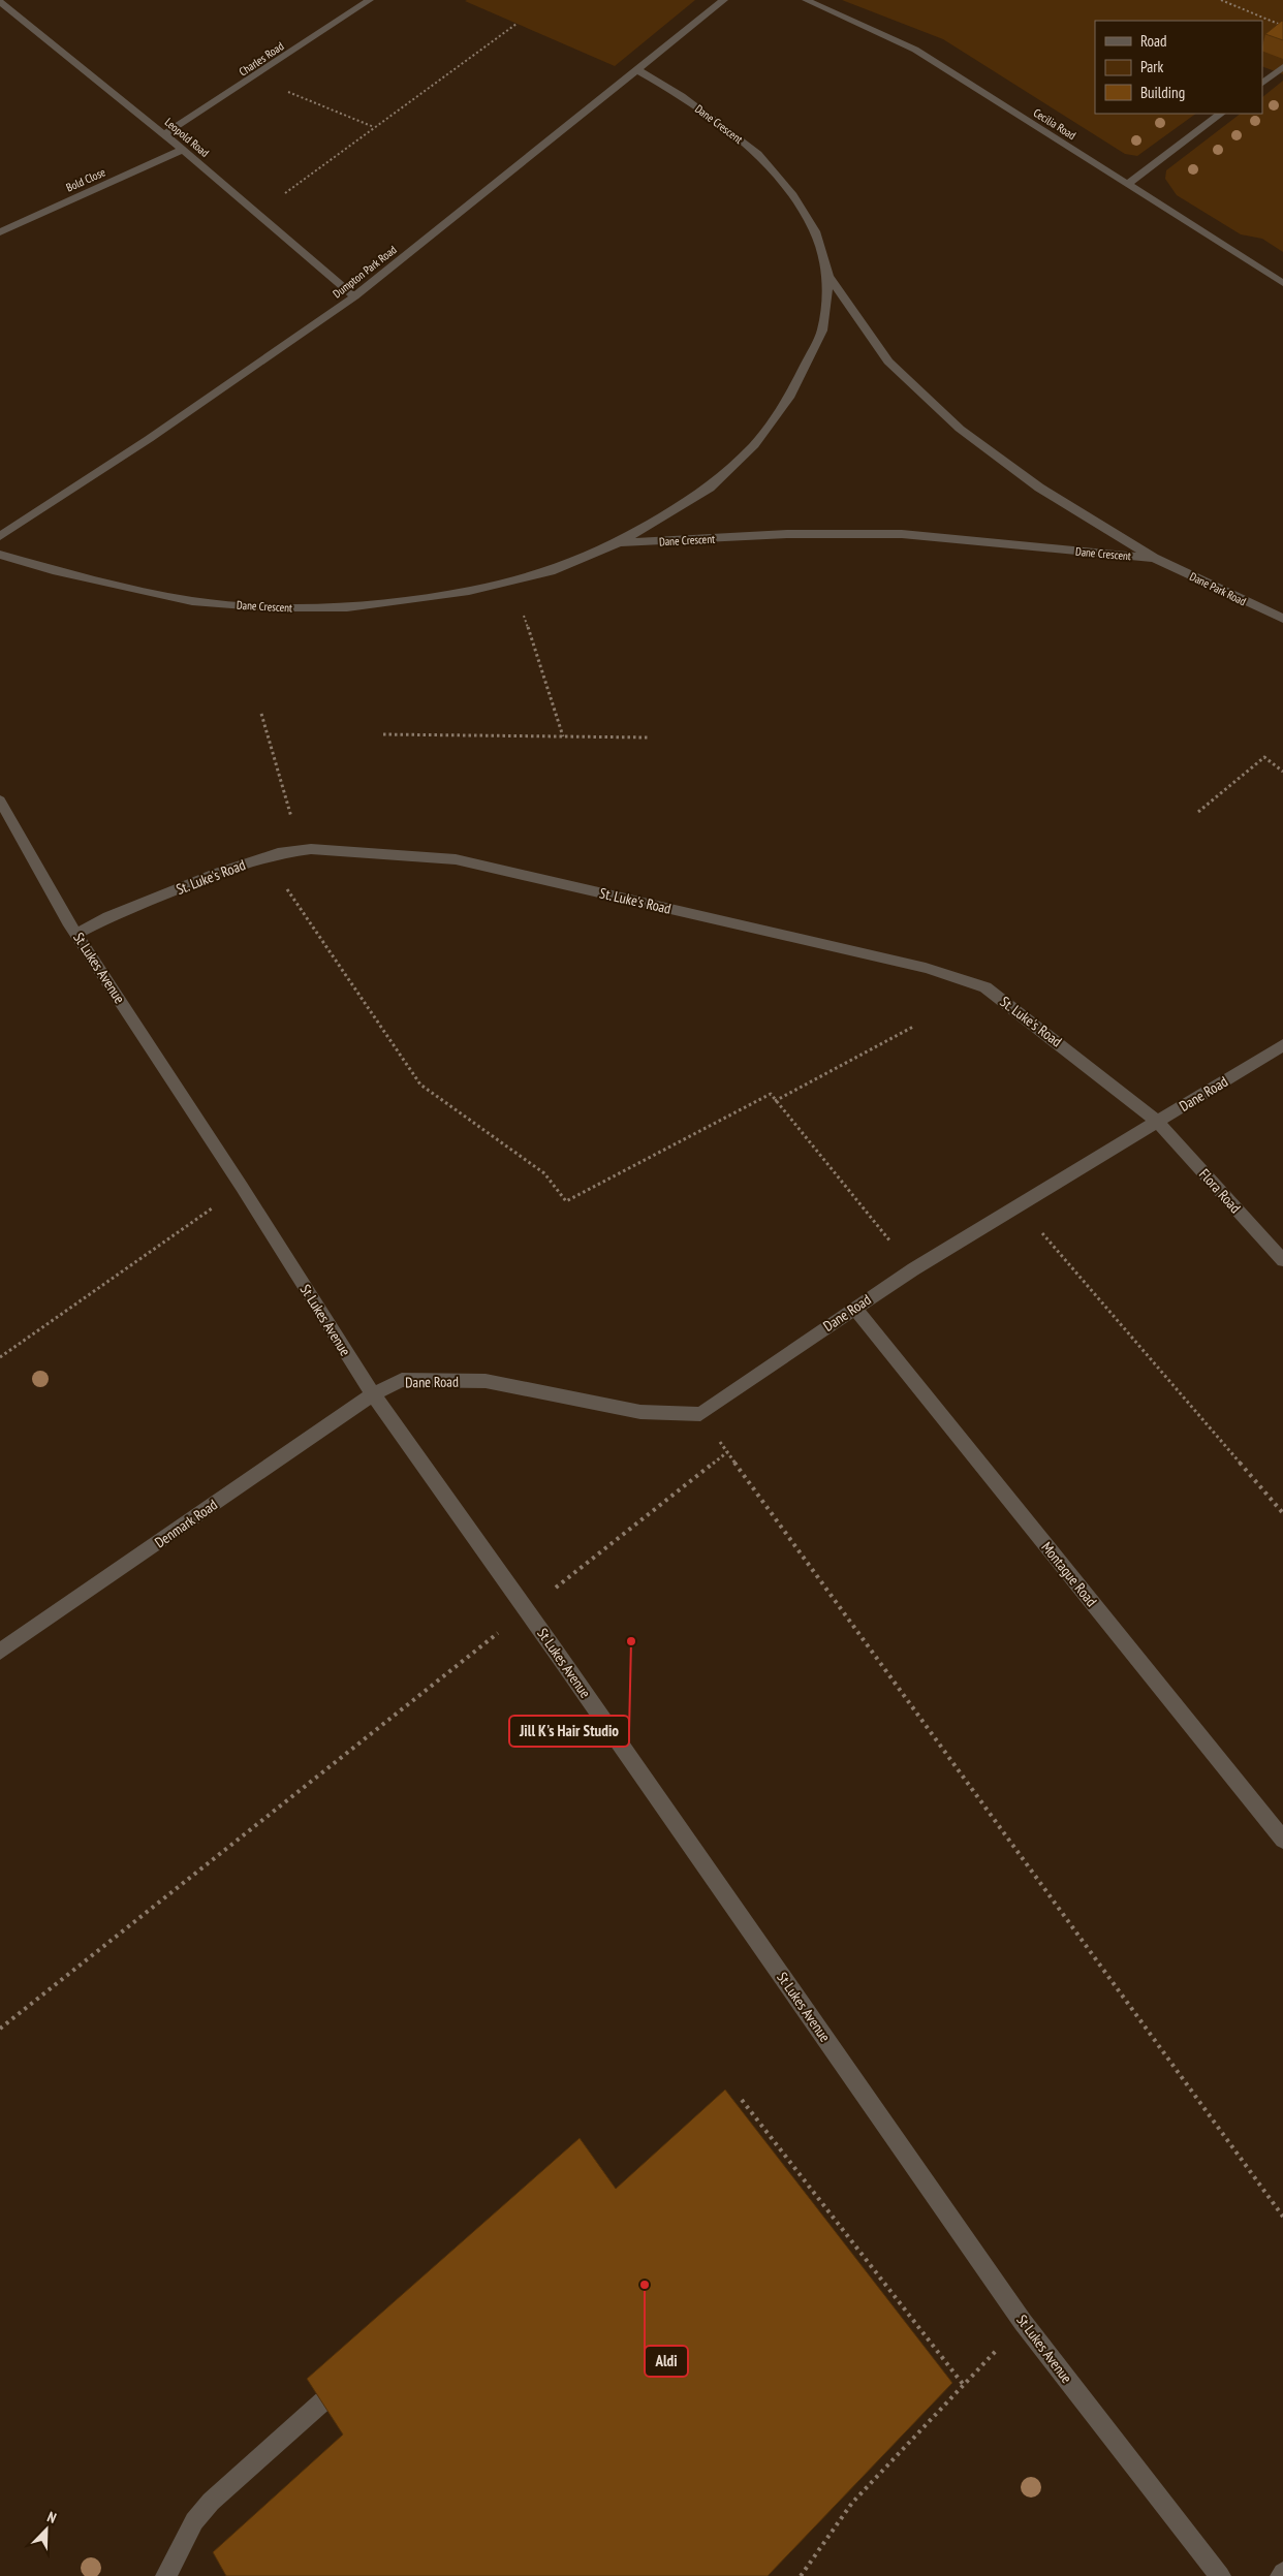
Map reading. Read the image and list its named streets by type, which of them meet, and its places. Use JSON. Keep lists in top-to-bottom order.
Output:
{
  "streets": {
    "street": [
      "Charles Road",
      "Dane Crescent",
      "Cecilia Road",
      "Leopold Road",
      "Bold Close",
      "Dumpton Park Road",
      "Dane Park Road",
      "St. Luke's Road",
      "St Lukes Avenue",
      "Dane Road",
      "Flora Road",
      "Denmark Road",
      "Montague Road"
    ]
  },
  "crossings": [
    ["Charles Road", "Leopold Road"],
    ["Dane Crescent", "Dumpton Park Road"],
    ["Dane Crescent", "Dane Park Road"],
    ["Leopold Road", "Bold Close"],
    ["Leopold Road", "Dumpton Park Road"],
    ["St. Luke's Road", "St Lukes Avenue"],
    ["St. Luke's Road", "Dane Road"],
    ["St. Luke's Road", "Flora Road"],
    ["St Lukes Avenue", "Dane Road"],
    ["St Lukes Avenue", "Denmark Road"],
    ["Dane Road", "Flora Road"],
    ["Dane Road", "Denmark Road"],
    ["Dane Road", "Montague Road"]
  ],
  "places": ["Jill K's Hair Studio", "Aldi"],
  "legend": ["Road", "Park", "Building"],
  "north": "top right"
}
